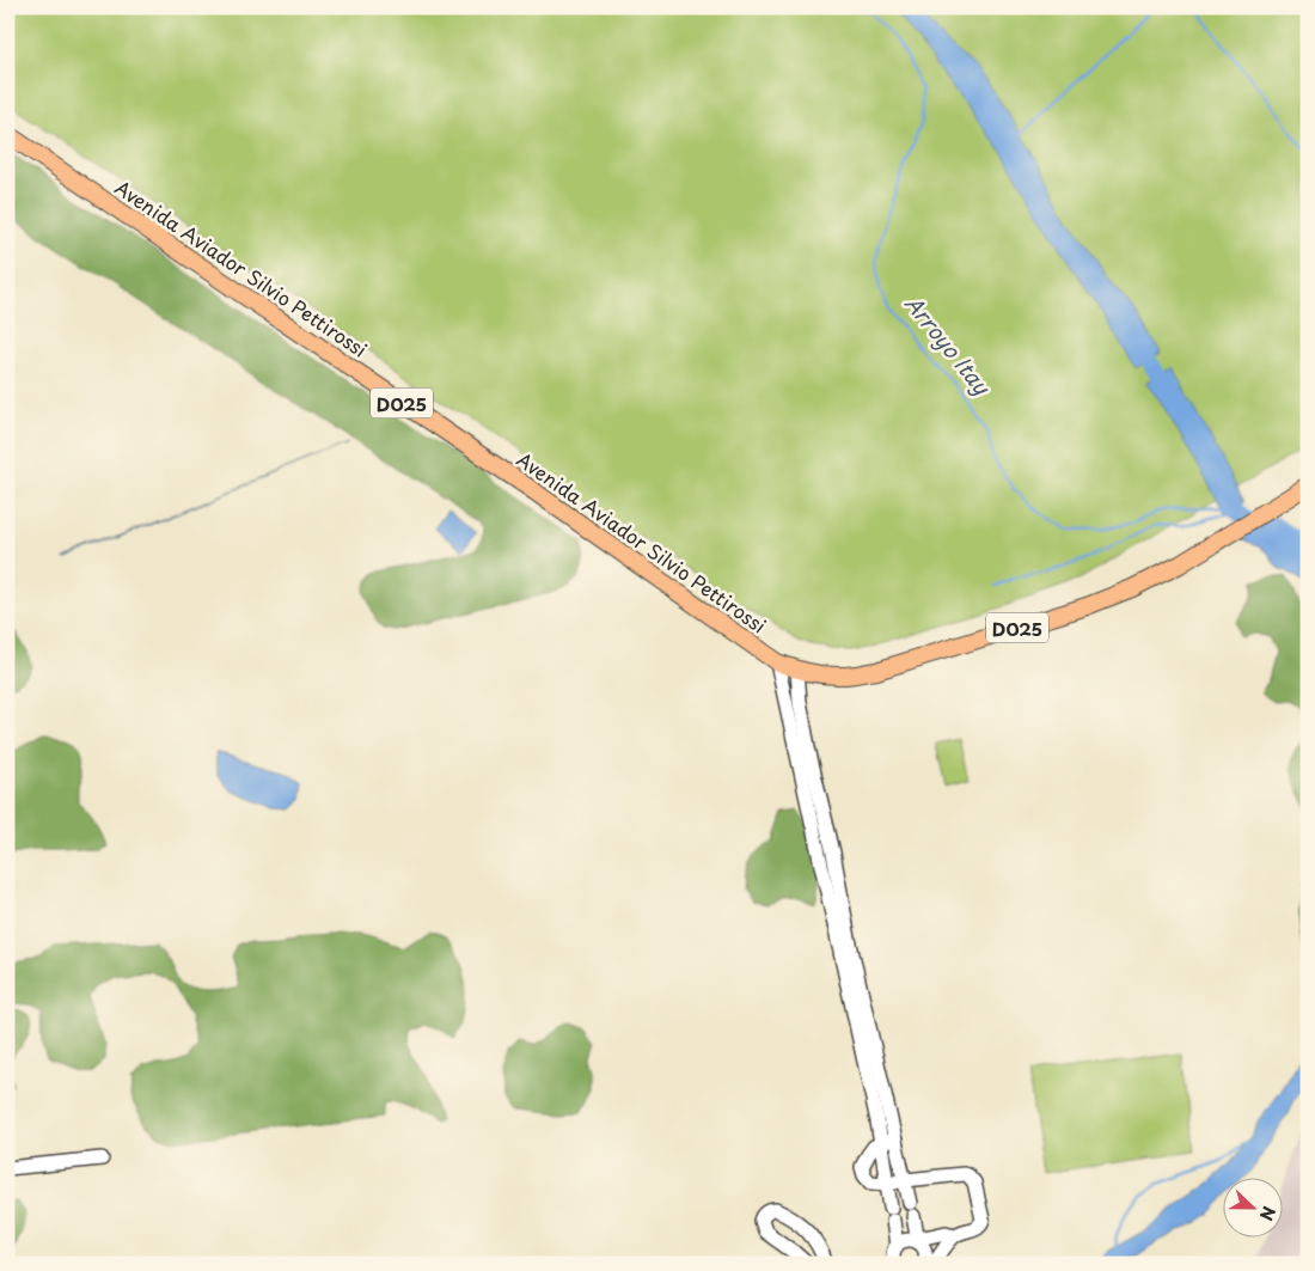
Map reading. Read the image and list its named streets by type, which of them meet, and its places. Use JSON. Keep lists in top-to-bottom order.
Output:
{
  "streets": {
    "main road": ["Avenida Aviador Silvio Pettirossi", "D025"]
  },
  "water": ["Arroyo Itay"],
  "north": "right"
}
